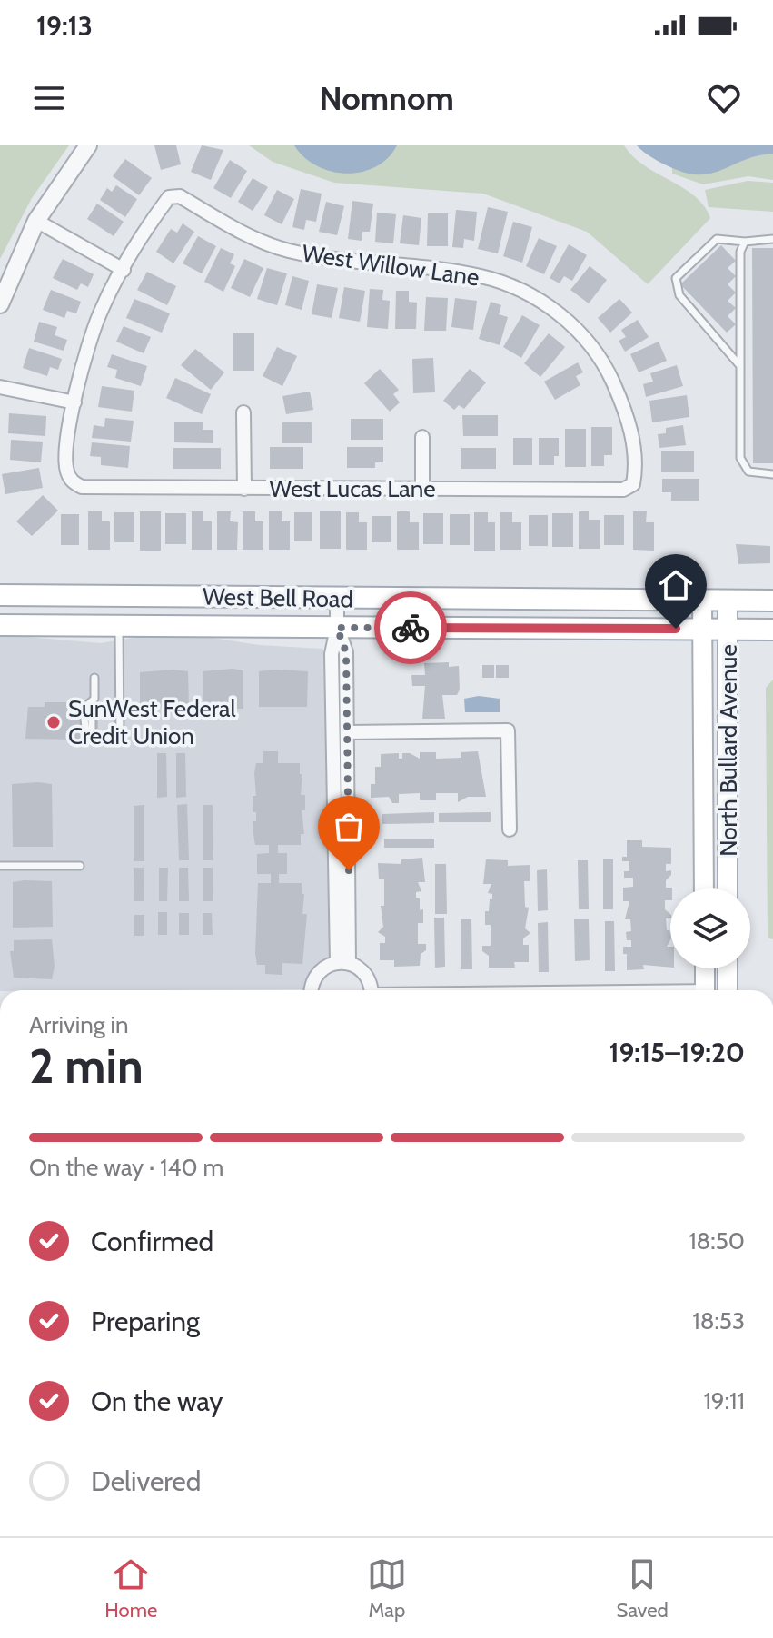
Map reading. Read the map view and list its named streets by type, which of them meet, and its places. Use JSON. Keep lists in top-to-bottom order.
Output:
{
  "streets": {
    "main road": ["West Bell Road", "North Bullard Avenue"],
    "street": ["West Willow Lane", "West Lucas Lane"]
  },
  "crossings": [
    ["West Willow Lane", "West Lucas Lane"],
    ["West Bell Road", "North Bullard Avenue"]
  ],
  "places": ["SunWest Federal Credit Union"],
  "page": {
    "status": "19:13",
    "header": "Nomnom",
    "heading": ["2 min", "Arriving in", "19:15–19:20"],
    "bar": "On the way · 140 m",
    "list": [
      ["Confirmed", "18:50"],
      ["Preparing", "18:53"],
      ["On the way", "19:11"],
      "Delivered"
    ],
    "tabs": ["Home", "Map", "Saved"]
  }
}
